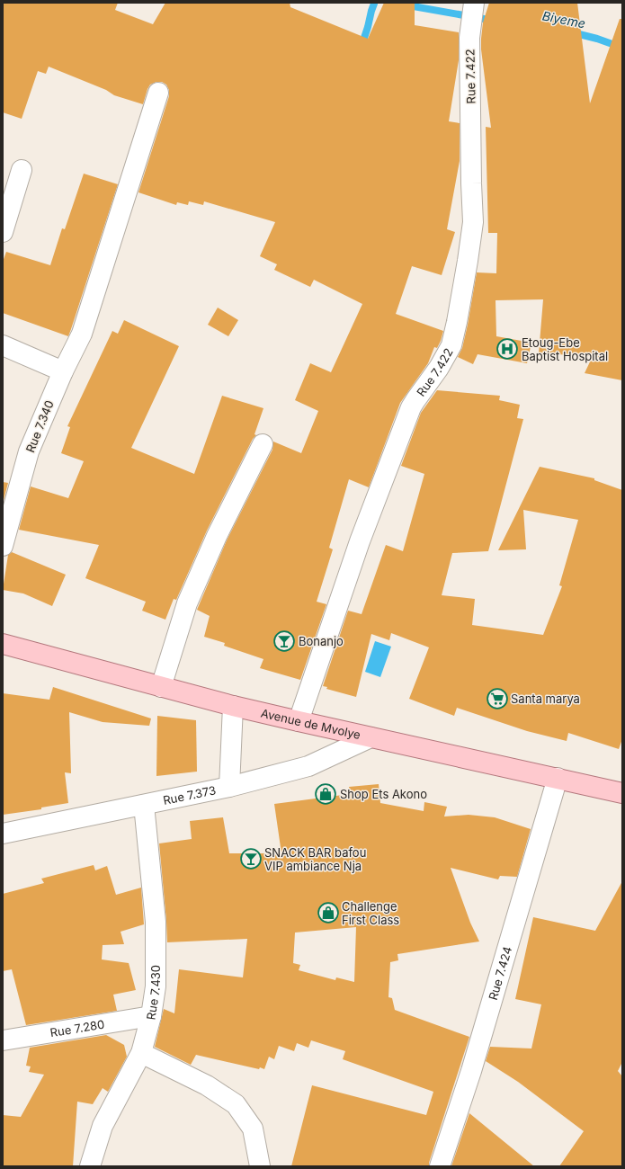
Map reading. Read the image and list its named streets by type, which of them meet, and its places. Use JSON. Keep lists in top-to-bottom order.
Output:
{
  "streets": {
    "main road": ["Avenue de Mvolye"],
    "street": [
      "Rue 7.422",
      "Rue 7.340",
      "Rue 7.373",
      "Rue 7.424",
      "Rue 7.430",
      "Rue 7.280"
    ]
  },
  "crossings": [
    ["Rue 7.422", "Avenue de Mvolye"],
    ["Avenue de Mvolye", "Rue 7.373"],
    ["Avenue de Mvolye", "Rue 7.424"],
    ["Rue 7.373", "Rue 7.430"],
    ["Rue 7.430", "Rue 7.280"]
  ],
  "water": ["Biyeme"],
  "places": {
    "hospital": ["Etoug-Ebe Baptist Hospital"],
    "bar": ["Bonanjo", "SNACK BAR bafou VIP ambiance Nja"],
    "supermarket": ["Santa marya"],
    "shop": ["Shop Ets Akono", "Challenge First Class"]
  }
}
